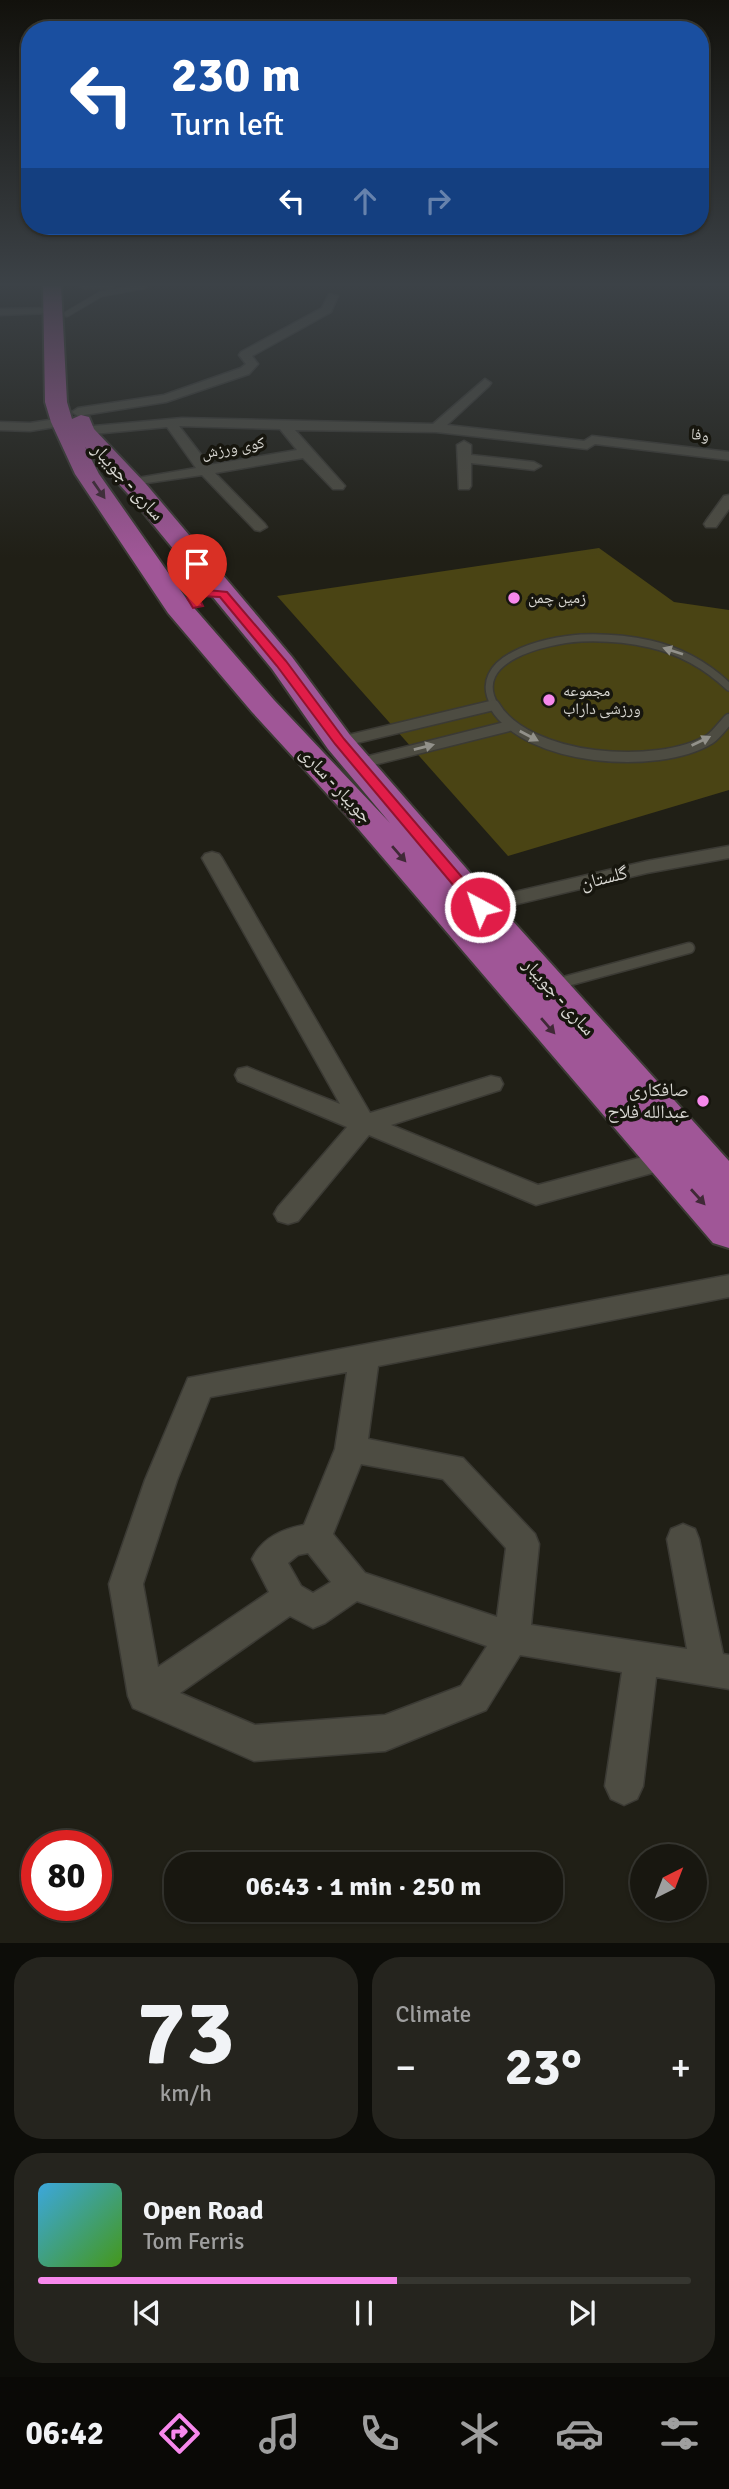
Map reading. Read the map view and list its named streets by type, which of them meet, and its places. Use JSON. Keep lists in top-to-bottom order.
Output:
{
  "streets": {
    "highway": ["ساری - جویبار", "جویبار - ساری"],
    "street": ["وفا", "کوی ورزش", "گلستان"]
  },
  "crossings": [
    ["وفا", "کوی ورزش"],
    ["وفا", "ساری - جویبار"],
    ["وفا", "جویبار - ساری"],
    ["کوی ورزش", "ساری - جویبار"],
    ["ساری - جویبار", "جویبار - ساری"],
    ["ساری - جویبار", "گلستان"]
  ],
  "one_way": ["جویبار - ساری"],
  "places": ["زمین چمن", "مجموعه ورزشی داراب", "صافکاری عبدالله فلاح"],
  "north": "top right",
  "page": {
    "turn": ["230 m", "Turn left"],
    "limit": "80",
    "trip": "06:43 · 1 min · 250 m",
    "tile": [
      ["73", "km/h"],
      "Climate"
    ],
    "heat": ["−", "23°", "+"],
    "song": ["Open Road", "Tom Ferris"],
    "tabs": "06:42"
  }
}
